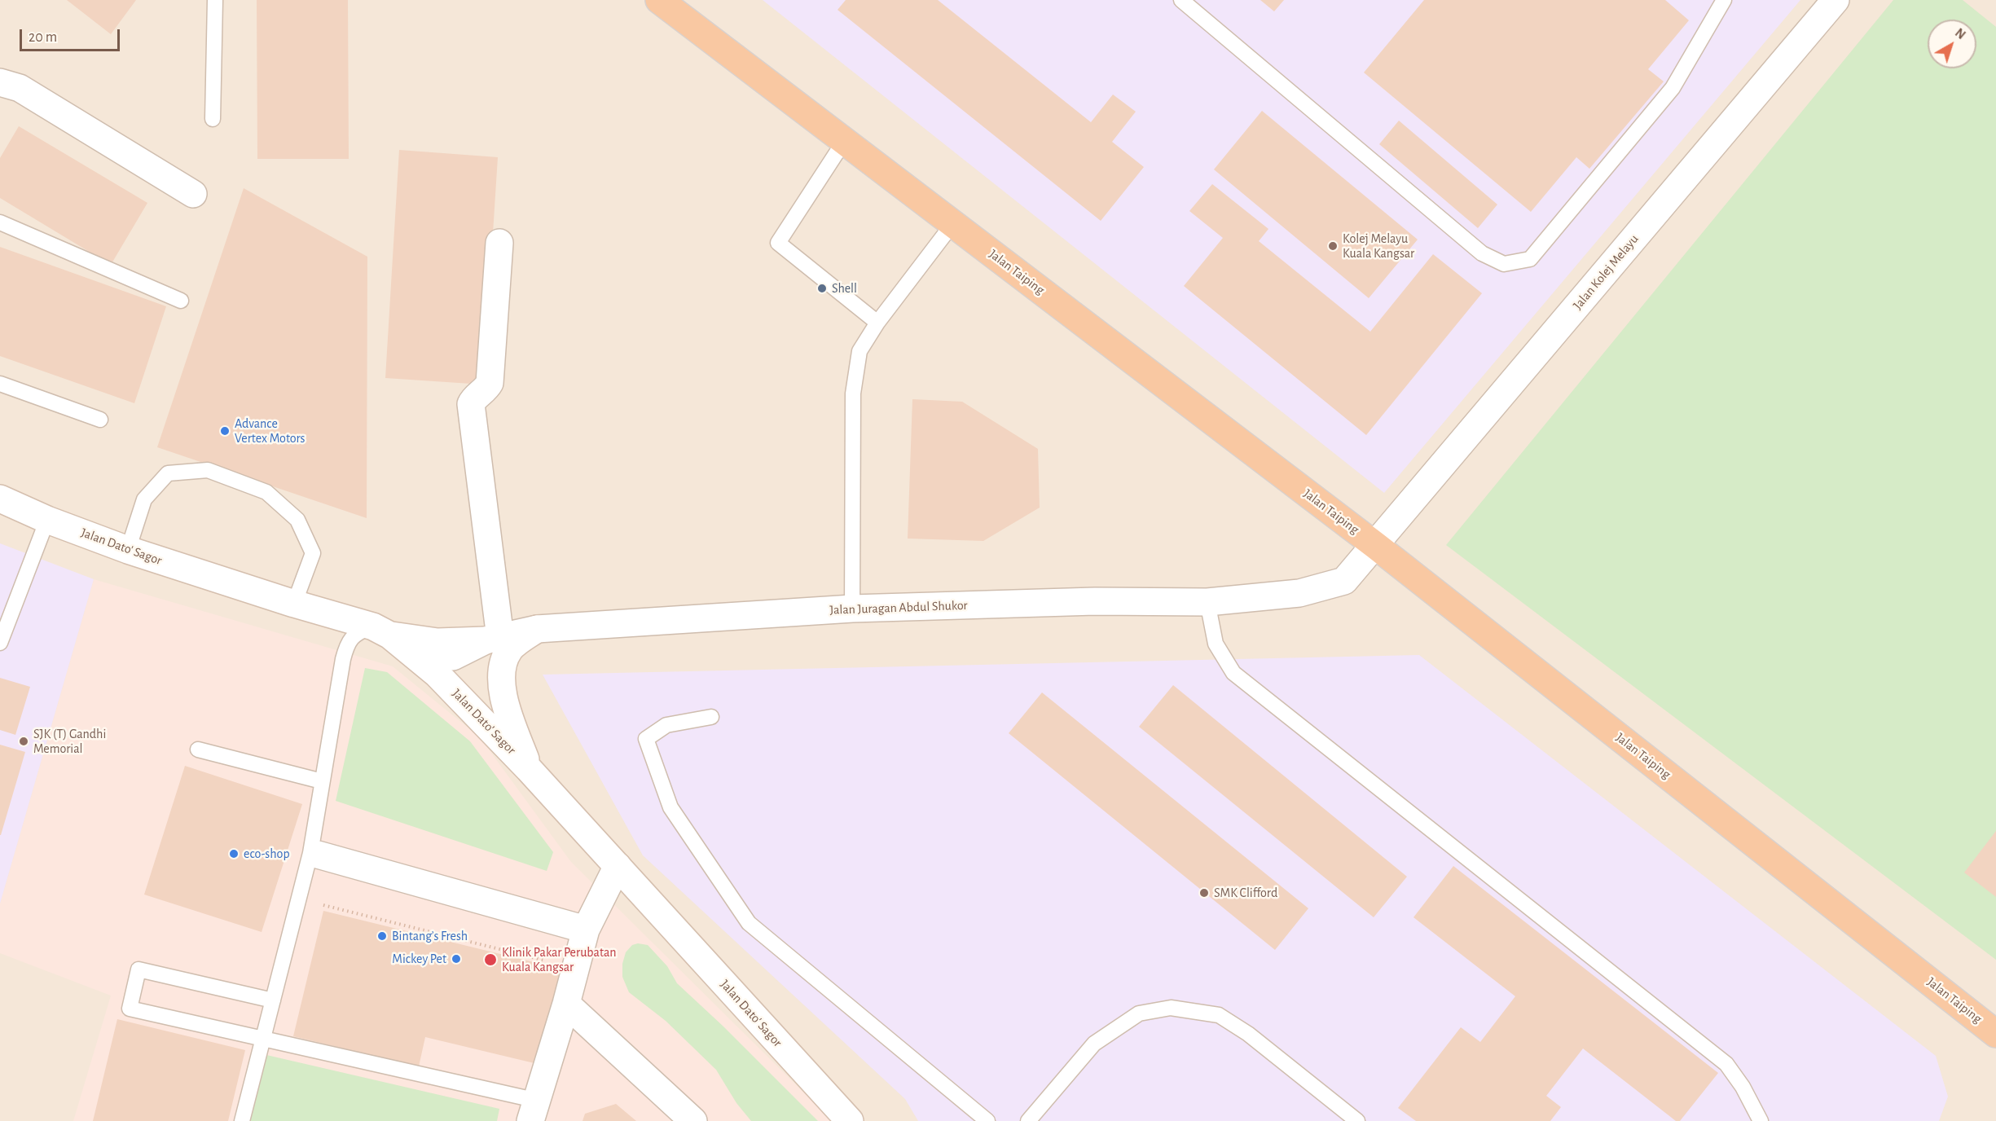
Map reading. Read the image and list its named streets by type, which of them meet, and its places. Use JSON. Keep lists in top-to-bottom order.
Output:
{
  "streets": {
    "highway": ["Jalan Taiping"],
    "street": ["Jalan Kolej Melayu", "Jalan Dato' Sagor", "Jalan Juragan Abdul Shukor"]
  },
  "crossings": [
    ["Jalan Taiping", "Jalan Kolej Melayu"],
    ["Jalan Taiping", "Jalan Juragan Abdul Shukor"],
    ["Jalan Kolej Melayu", "Jalan Juragan Abdul Shukor"]
  ],
  "places": [
    "Kolej Melayu Kuala Kangsar",
    "Shell",
    "Advance Vertex Motors",
    "SJK (T) Gandhi Memorial",
    "eco-shop",
    "SMK Clifford",
    "Bintang’s Fresh",
    "Mickey Pet",
    "Klinik Pakar Perubatan Kuala Kangsar"
  ],
  "scale_bar": "20 m",
  "north": "top right"
}
